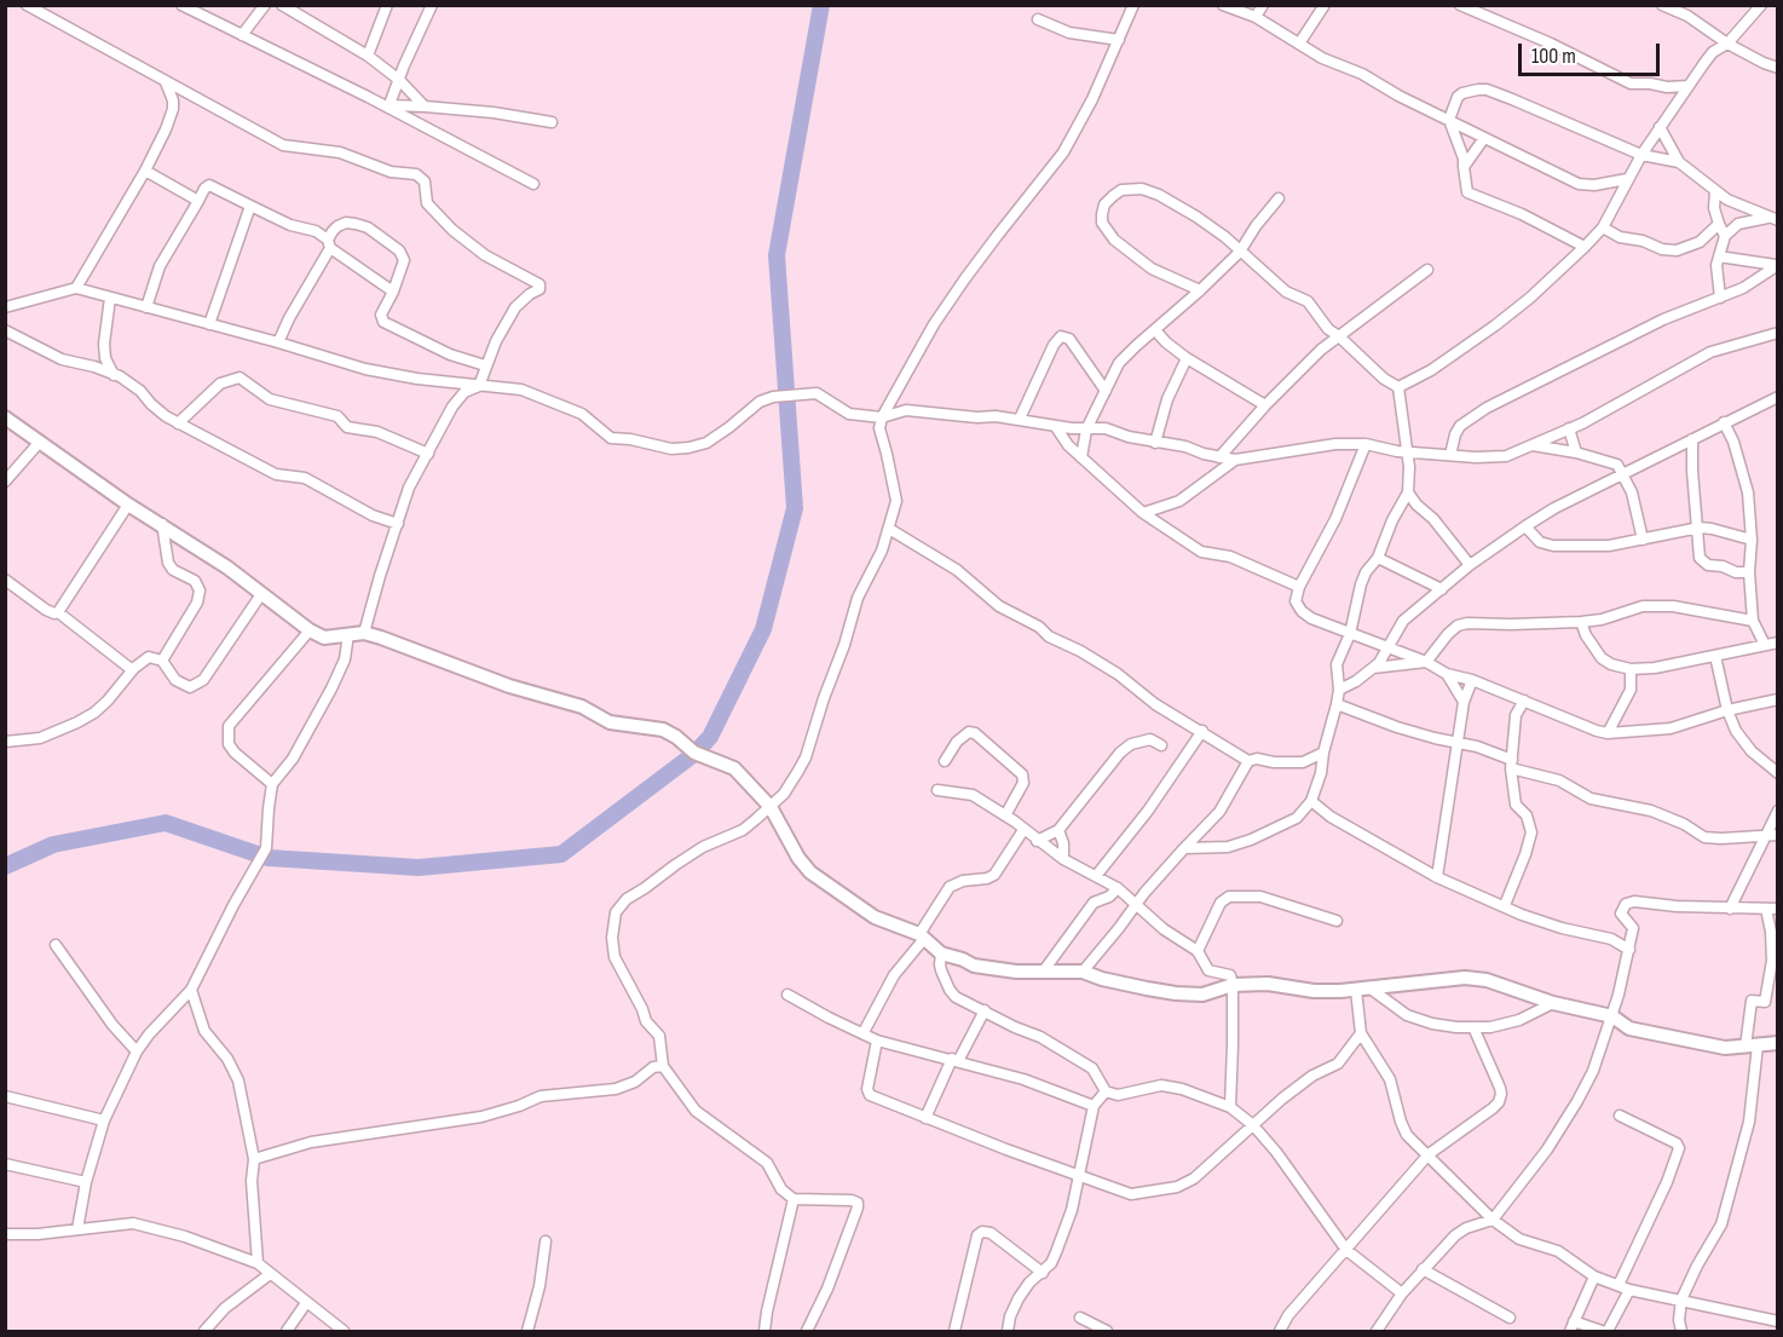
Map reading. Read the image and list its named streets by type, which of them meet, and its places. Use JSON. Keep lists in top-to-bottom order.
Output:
{
  "scale_bar": "100 m"
}
